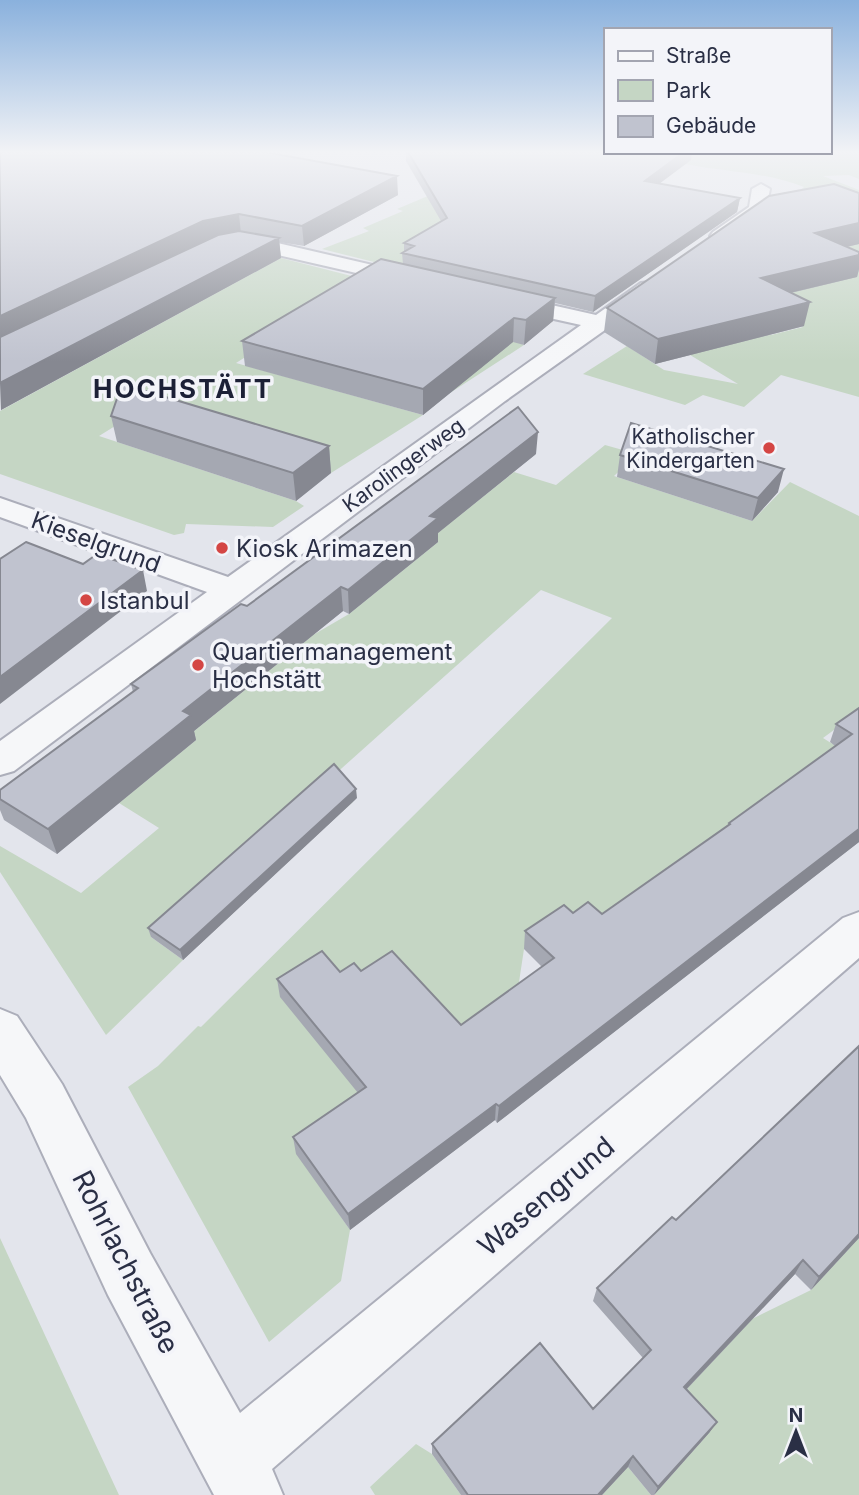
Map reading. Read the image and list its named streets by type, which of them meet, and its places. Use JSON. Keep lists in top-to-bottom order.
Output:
{
  "streets": {
    "street": [
      "Karolingerweg",
      "Kieselgrund",
      "Wasengrund",
      "Rohrlachstraße"
    ]
  },
  "crossings": [
    ["Karolingerweg", "Kieselgrund"],
    ["Wasengrund", "Rohrlachstraße"]
  ],
  "districts": ["HOCHSTÄTT"],
  "places": [
    "Katholischer Kindergarten",
    "Kiosk Arimazen",
    "Istanbul",
    "Quartiermanagement Hochstätt"
  ],
  "legend": ["Straße", "Park", "Gebäude"],
  "north": "top"
}
